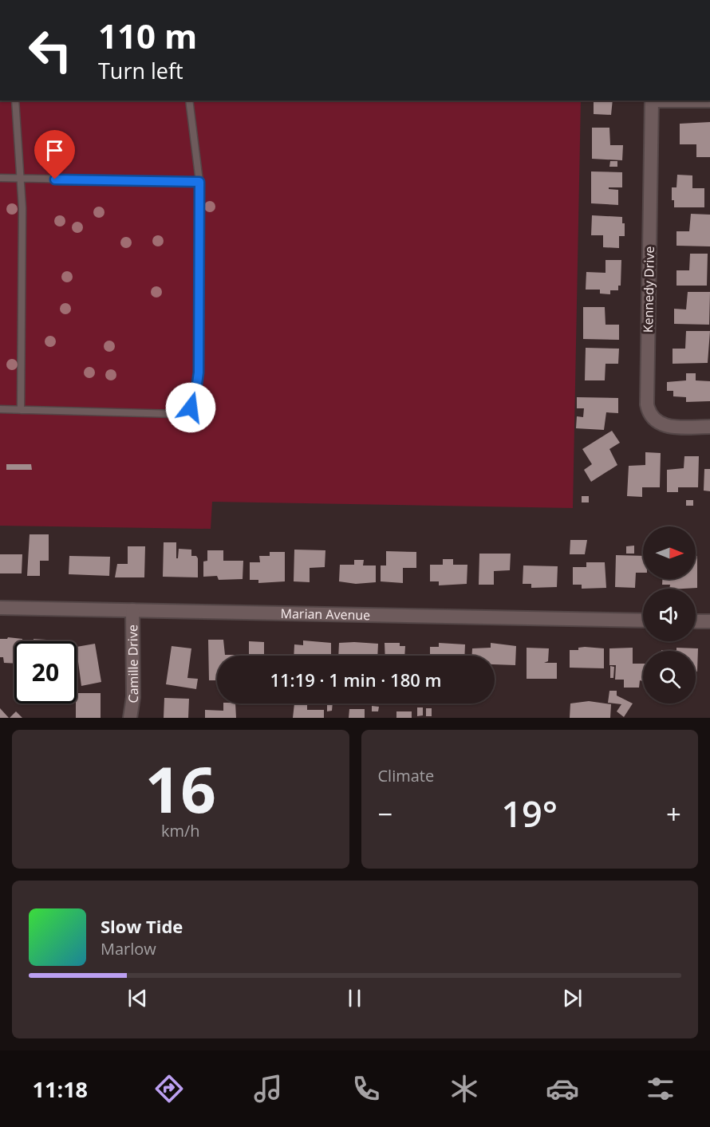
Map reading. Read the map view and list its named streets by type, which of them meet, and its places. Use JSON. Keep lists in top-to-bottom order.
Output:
{
  "streets": {
    "street": ["Kennedy Drive", "Marian Avenue", "Camille Drive"]
  },
  "crossings": [
    ["Marian Avenue", "Camille Drive"]
  ],
  "north": "right",
  "page": {
    "turn": ["110 m", "Turn left"],
    "limit": "20",
    "trip": "11:19 · 1 min · 180 m",
    "tile": [
      ["16", "km/h"],
      "Climate"
    ],
    "heat": ["−", "19°", "+"],
    "song": ["Slow Tide", "Marlow"],
    "tabs": "11:18"
  }
}
